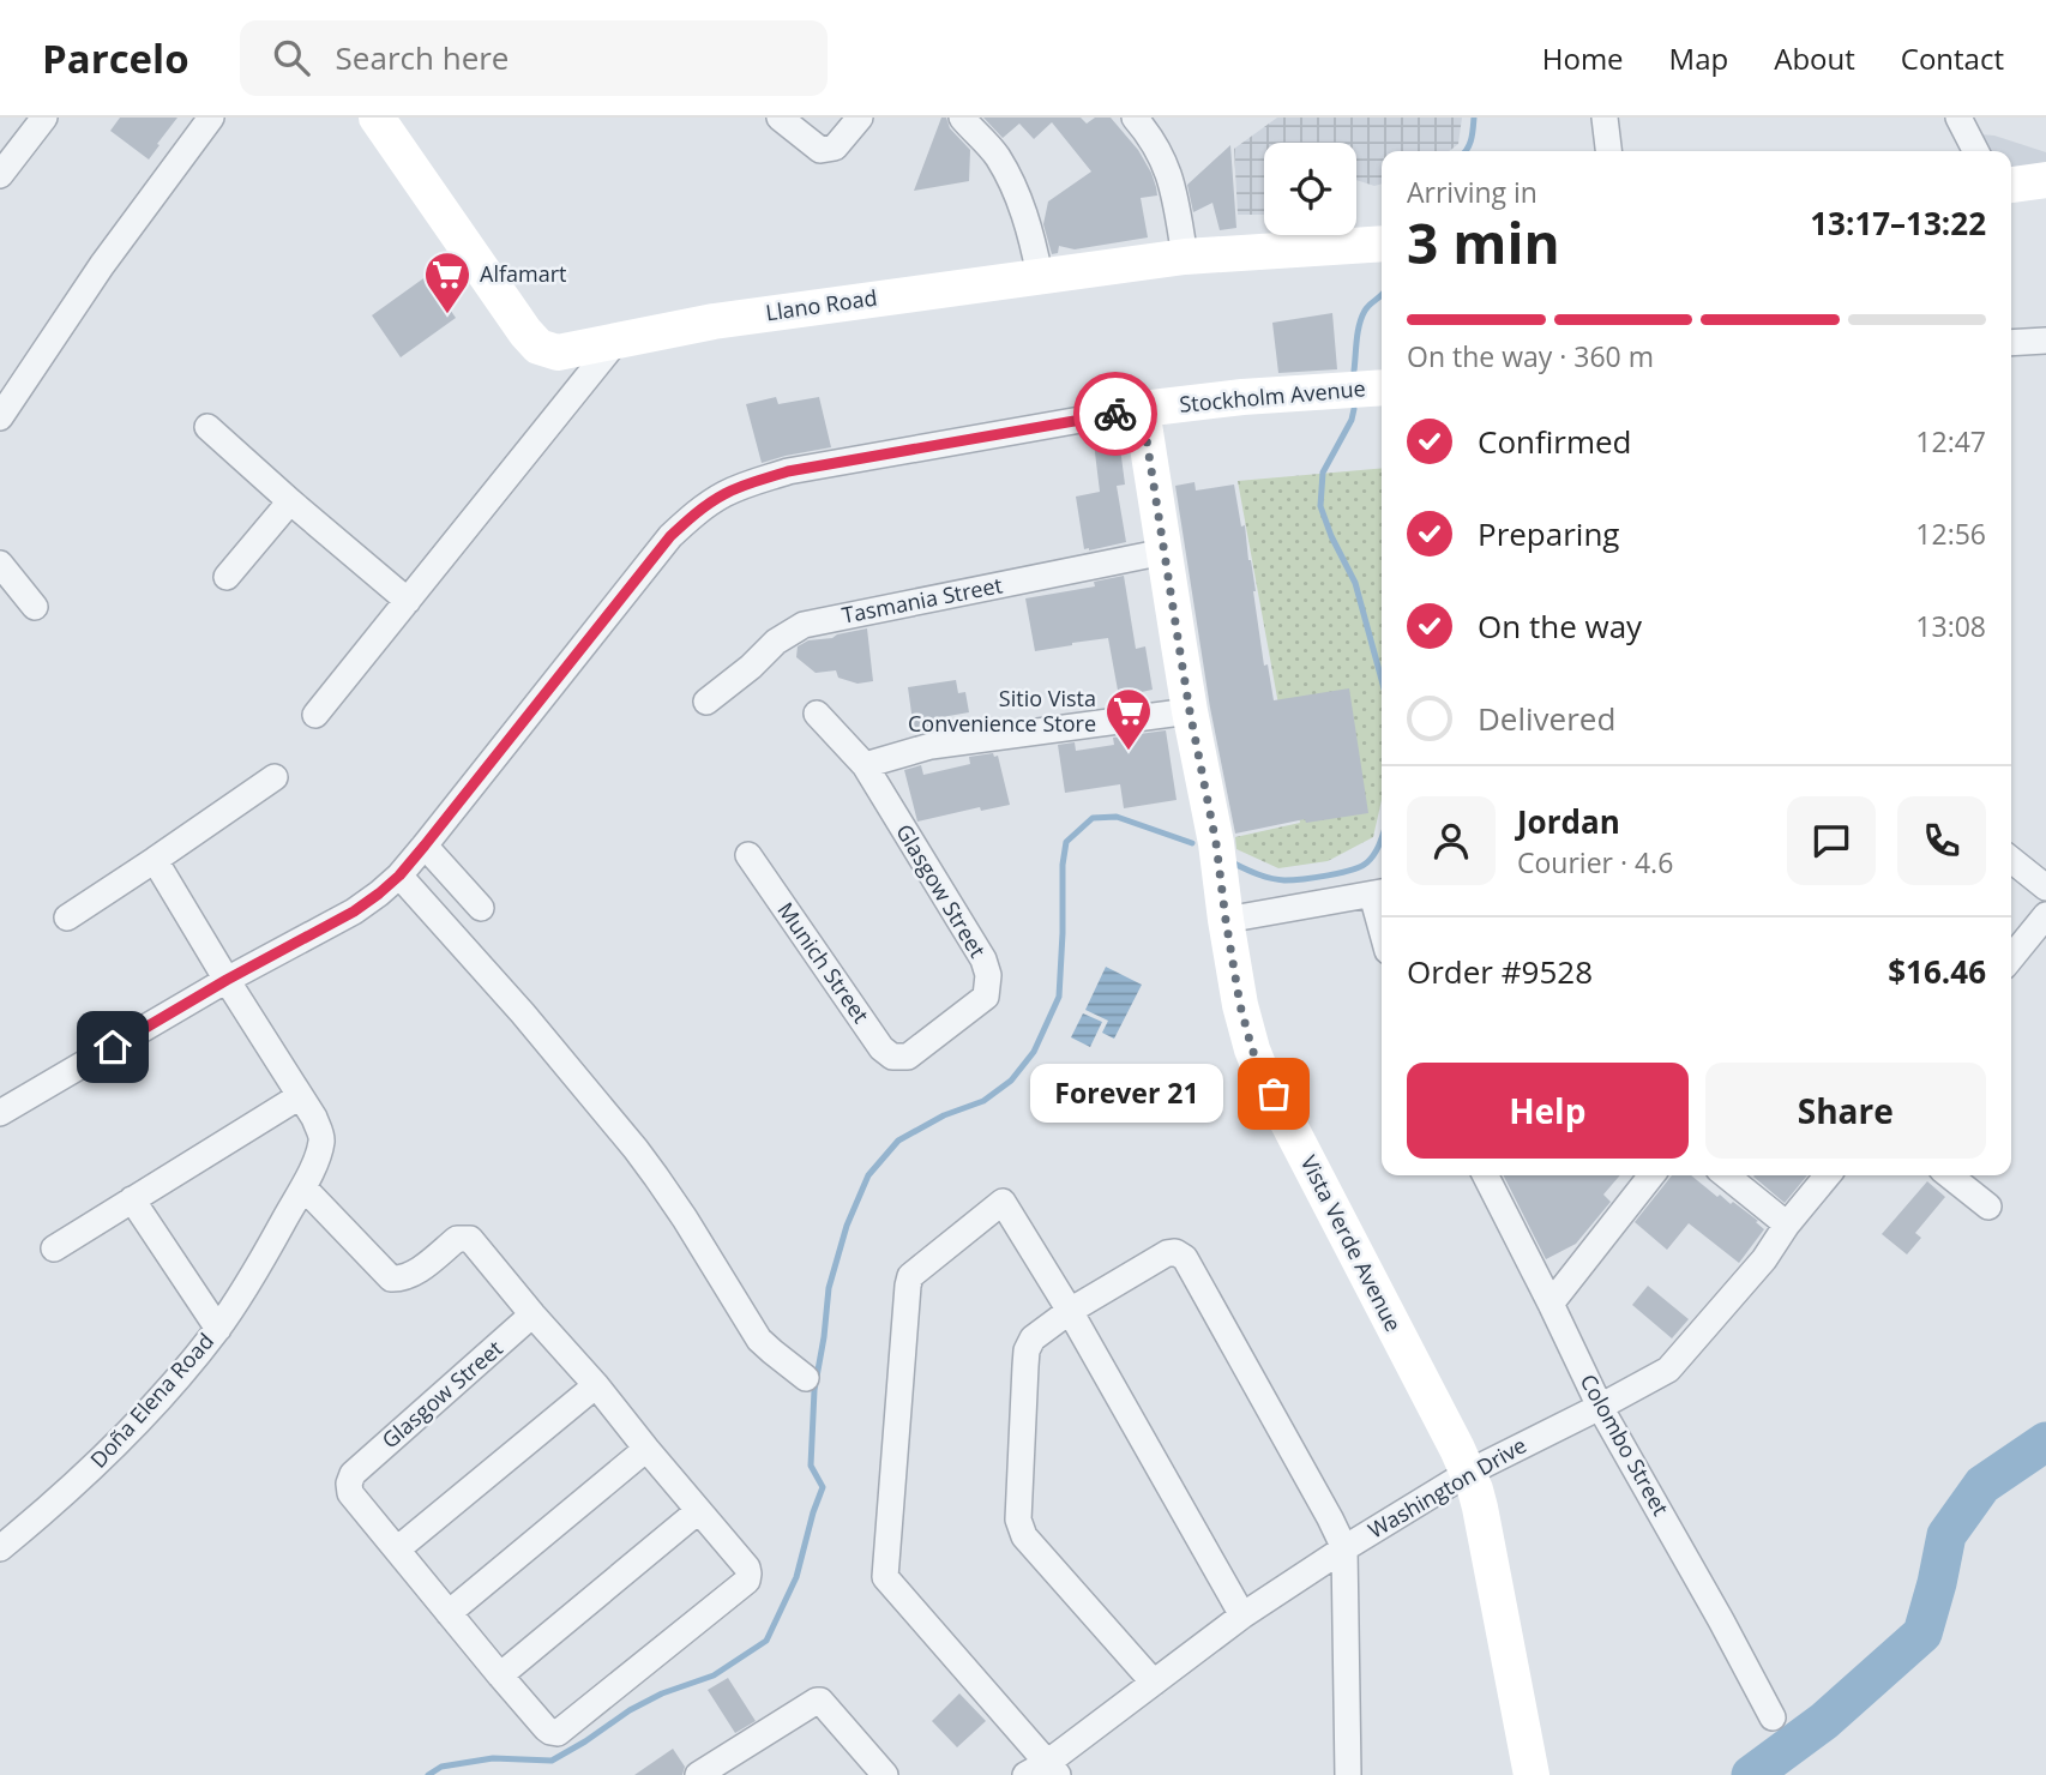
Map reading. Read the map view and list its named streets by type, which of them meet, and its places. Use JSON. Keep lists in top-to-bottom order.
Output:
{
  "streets": {
    "street": [
      "Llano Road",
      "Stockholm Avenue",
      "Tasmania Street",
      "Glasgow Street",
      "Munich Street",
      "Vista Verde Avenue",
      "Doña Elena Road",
      "Colombo Street",
      "Washington Drive"
    ]
  },
  "crossings": [
    ["Stockholm Avenue", "Vista Verde Avenue"],
    ["Stockholm Avenue", "Doña Elena Road"],
    ["Tasmania Street", "Vista Verde Avenue"],
    ["Glasgow Street", "Munich Street"],
    ["Vista Verde Avenue", "Washington Drive"],
    ["Colombo Street", "Washington Drive"]
  ],
  "places": {
    "supermarket": ["Alfamart", "Sitio Vista Convenience Store"],
    "other": ["Forever 21"]
  },
  "page": {
    "header": "Parcelo",
    "search": "Search here",
    "nav": [
      "Home",
      "Map",
      "About",
      "Contact"
    ],
    "heading": ["3 min", "Arriving in", "13:17–13:22"],
    "panel": [
      "Jordan",
      "Courier · 4.6",
      "Order #9528",
      "$16.46"
    ],
    "bar": "On the way · 360 m",
    "list": [
      ["Confirmed", "12:47"],
      ["Preparing", "12:56"],
      ["On the way", "13:08"],
      "Delivered"
    ],
    "buttons": ["Help", "Share"],
    "bubble": "Forever 21"
  }
}
